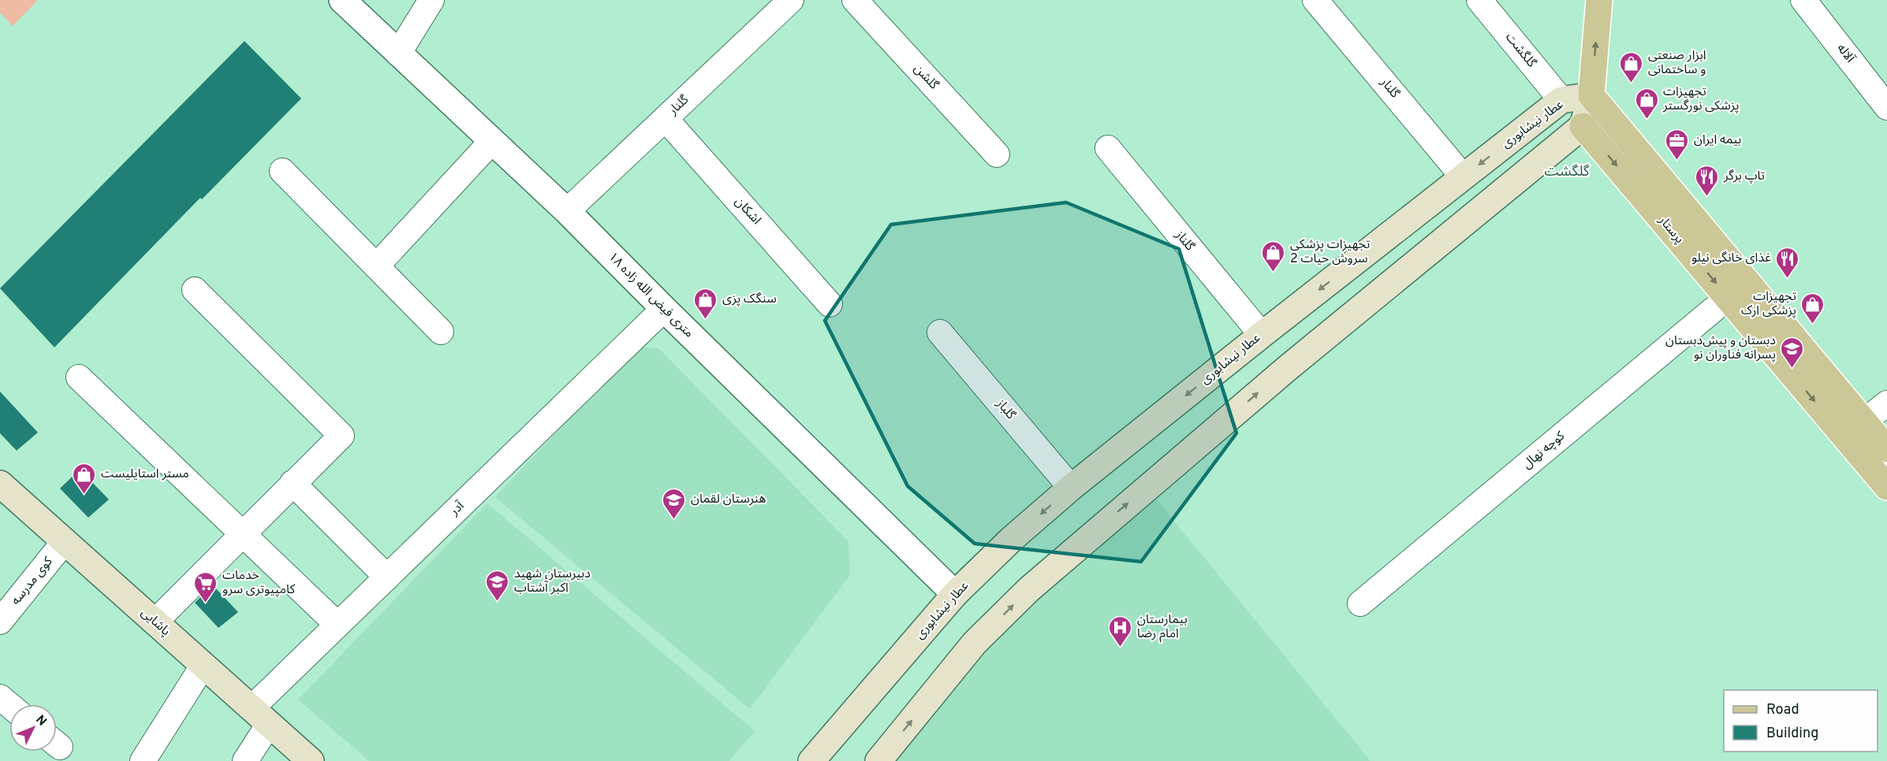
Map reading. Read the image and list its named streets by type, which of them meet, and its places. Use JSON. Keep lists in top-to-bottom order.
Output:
{
  "streets": {
    "main road": ["عطار نیشابوری", "پرستار", "پاشایی"],
    "street": [
      "گلگشت",
      "آلاله",
      "گلشن",
      "گلنار",
      "اشکان",
      "گلناز",
      "۱۸ متری فیض الله زاده",
      "گلباز",
      "کوچه نهال",
      "آدر",
      "کوی مدرسه"
    ]
  },
  "crossings": [
    ["گلگشت", "عطار نیشابوری"],
    ["گلنار", "عطار نیشابوری"],
    ["گلنار", "اشکان"],
    ["گلنار", "۱۸ متری فیض الله زاده"],
    ["عطار نیشابوری", "پرستار"],
    ["عطار نیشابوری", "گلناز"],
    ["عطار نیشابوری", "۱۸ متری فیض الله زاده"],
    ["عطار نیشابوری", "گلباز"],
    ["پرستار", "کوچه نهال"],
    ["۱۸ متری فیض الله زاده", "آدر"],
    ["آدر", "پاشایی"],
    ["کوی مدرسه", "پاشایی"]
  ],
  "districts": ["گلگشت"],
  "places": {
    "shop": [
      "ابزار صنعتی و ساختمانی",
      "تجهیزات پزشکی نورگستر",
      "تجهیزات پزشکی سروش حیات 2",
      "سنگک پزی",
      "تجهیزات پزشکی ارک",
      "مستر استایلیست"
    ],
    "office": ["بیمه ایران"],
    "restaurant": ["تاپ برگر", "غذای خانگی نیلو"],
    "school or university": ["دبستان و پیش‌دبستان پسرانه فناوران نو", "هنرستان لقمان", "دبیرستان شهید اکبر آشتاب"],
    "supermarket": ["خدمات کامپیوتری سرو"],
    "hospital": ["بیمارستان امام رضا"]
  },
  "legend": ["Road", "Building"],
  "north": "top right"
}
